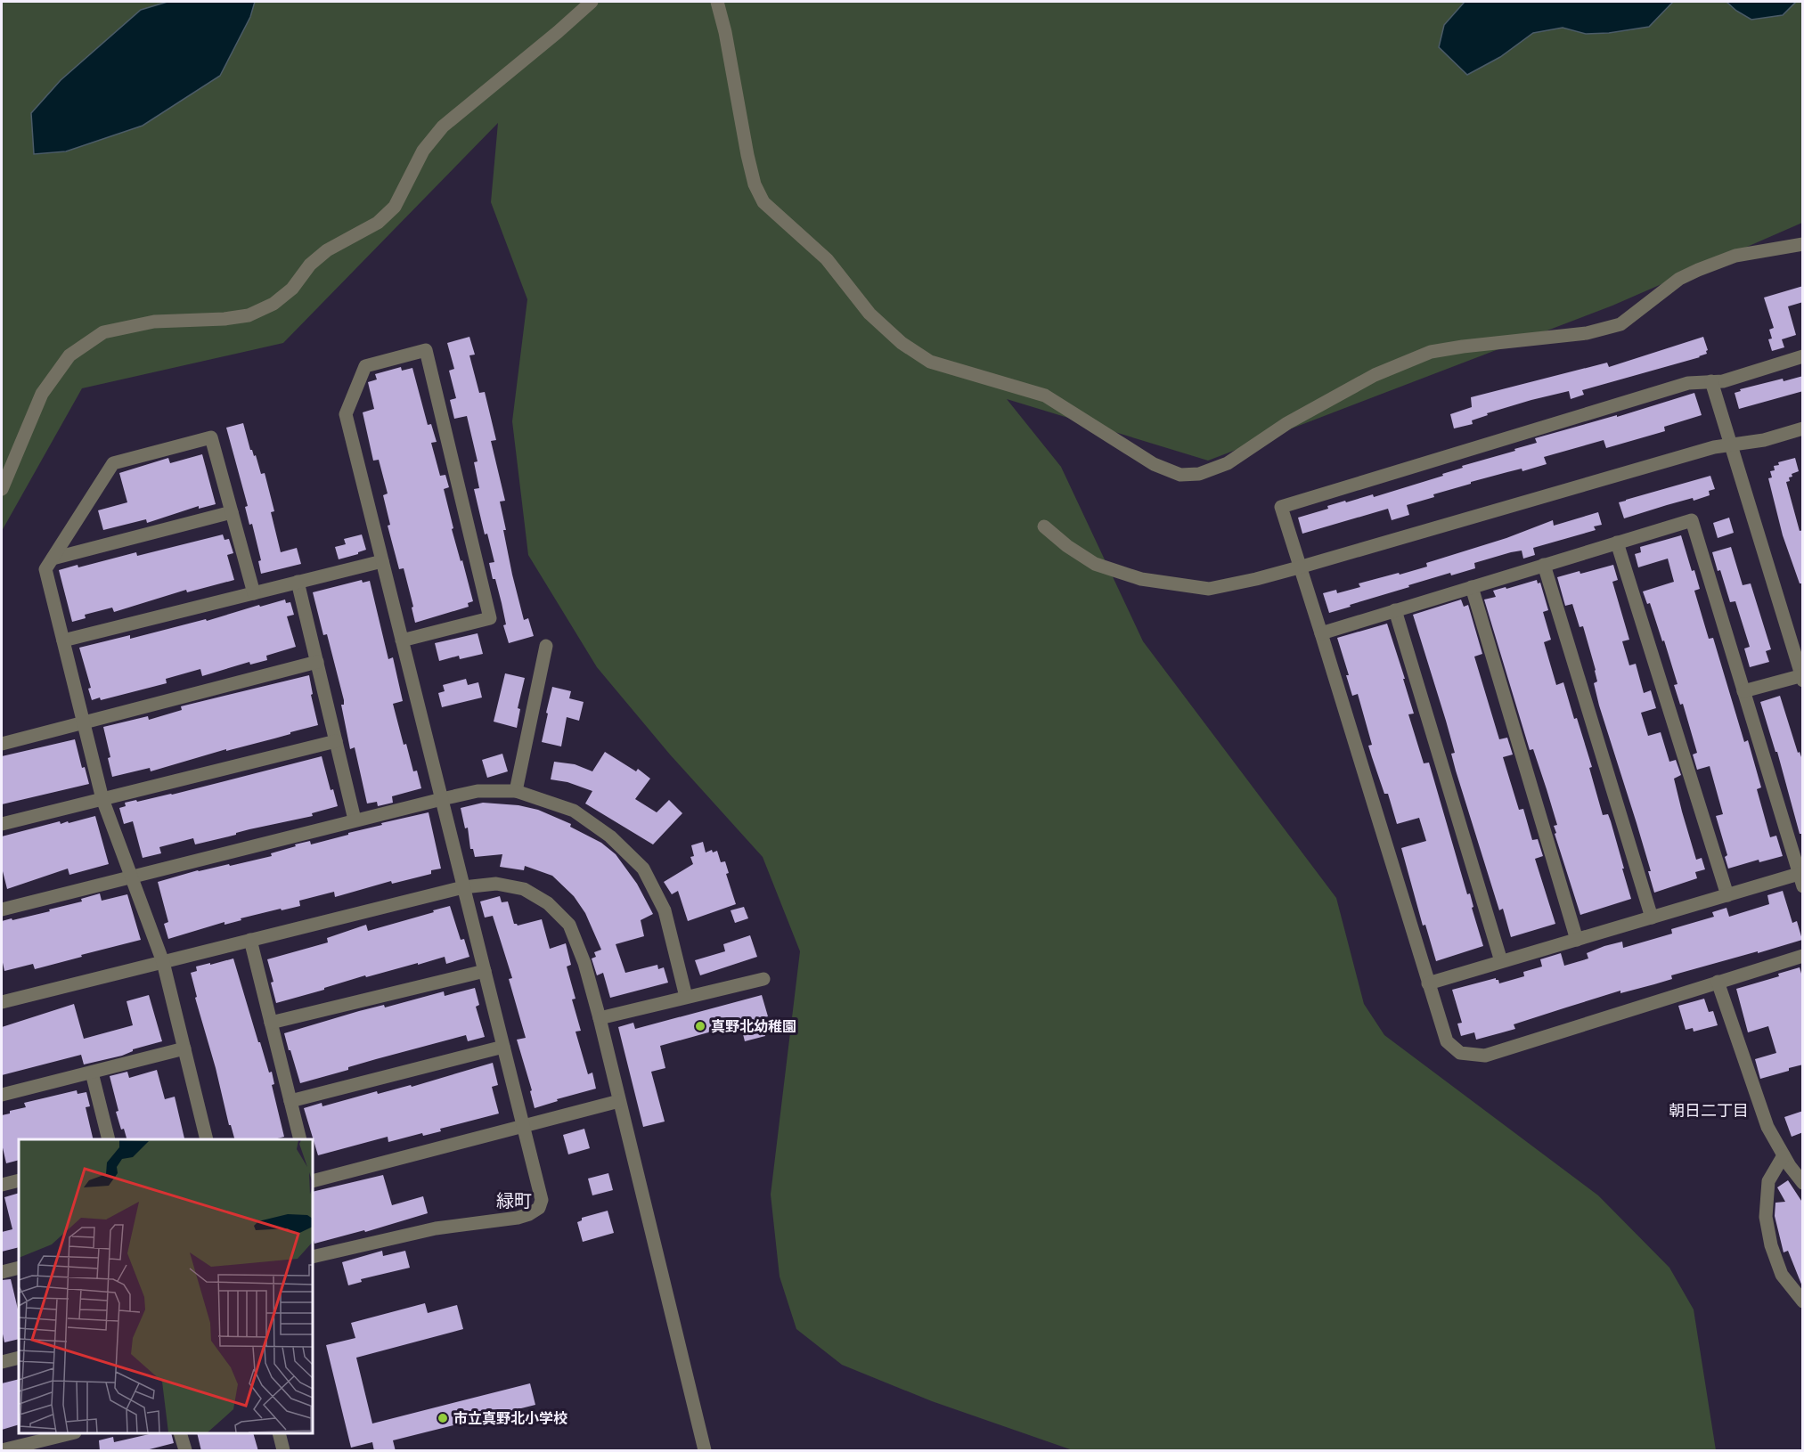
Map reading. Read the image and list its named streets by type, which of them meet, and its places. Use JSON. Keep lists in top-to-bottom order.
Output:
{
  "districts": ["朝日二丁目", "緑町"],
  "places": ["真野北幼稚園", "市立真野北小学校"]
}
